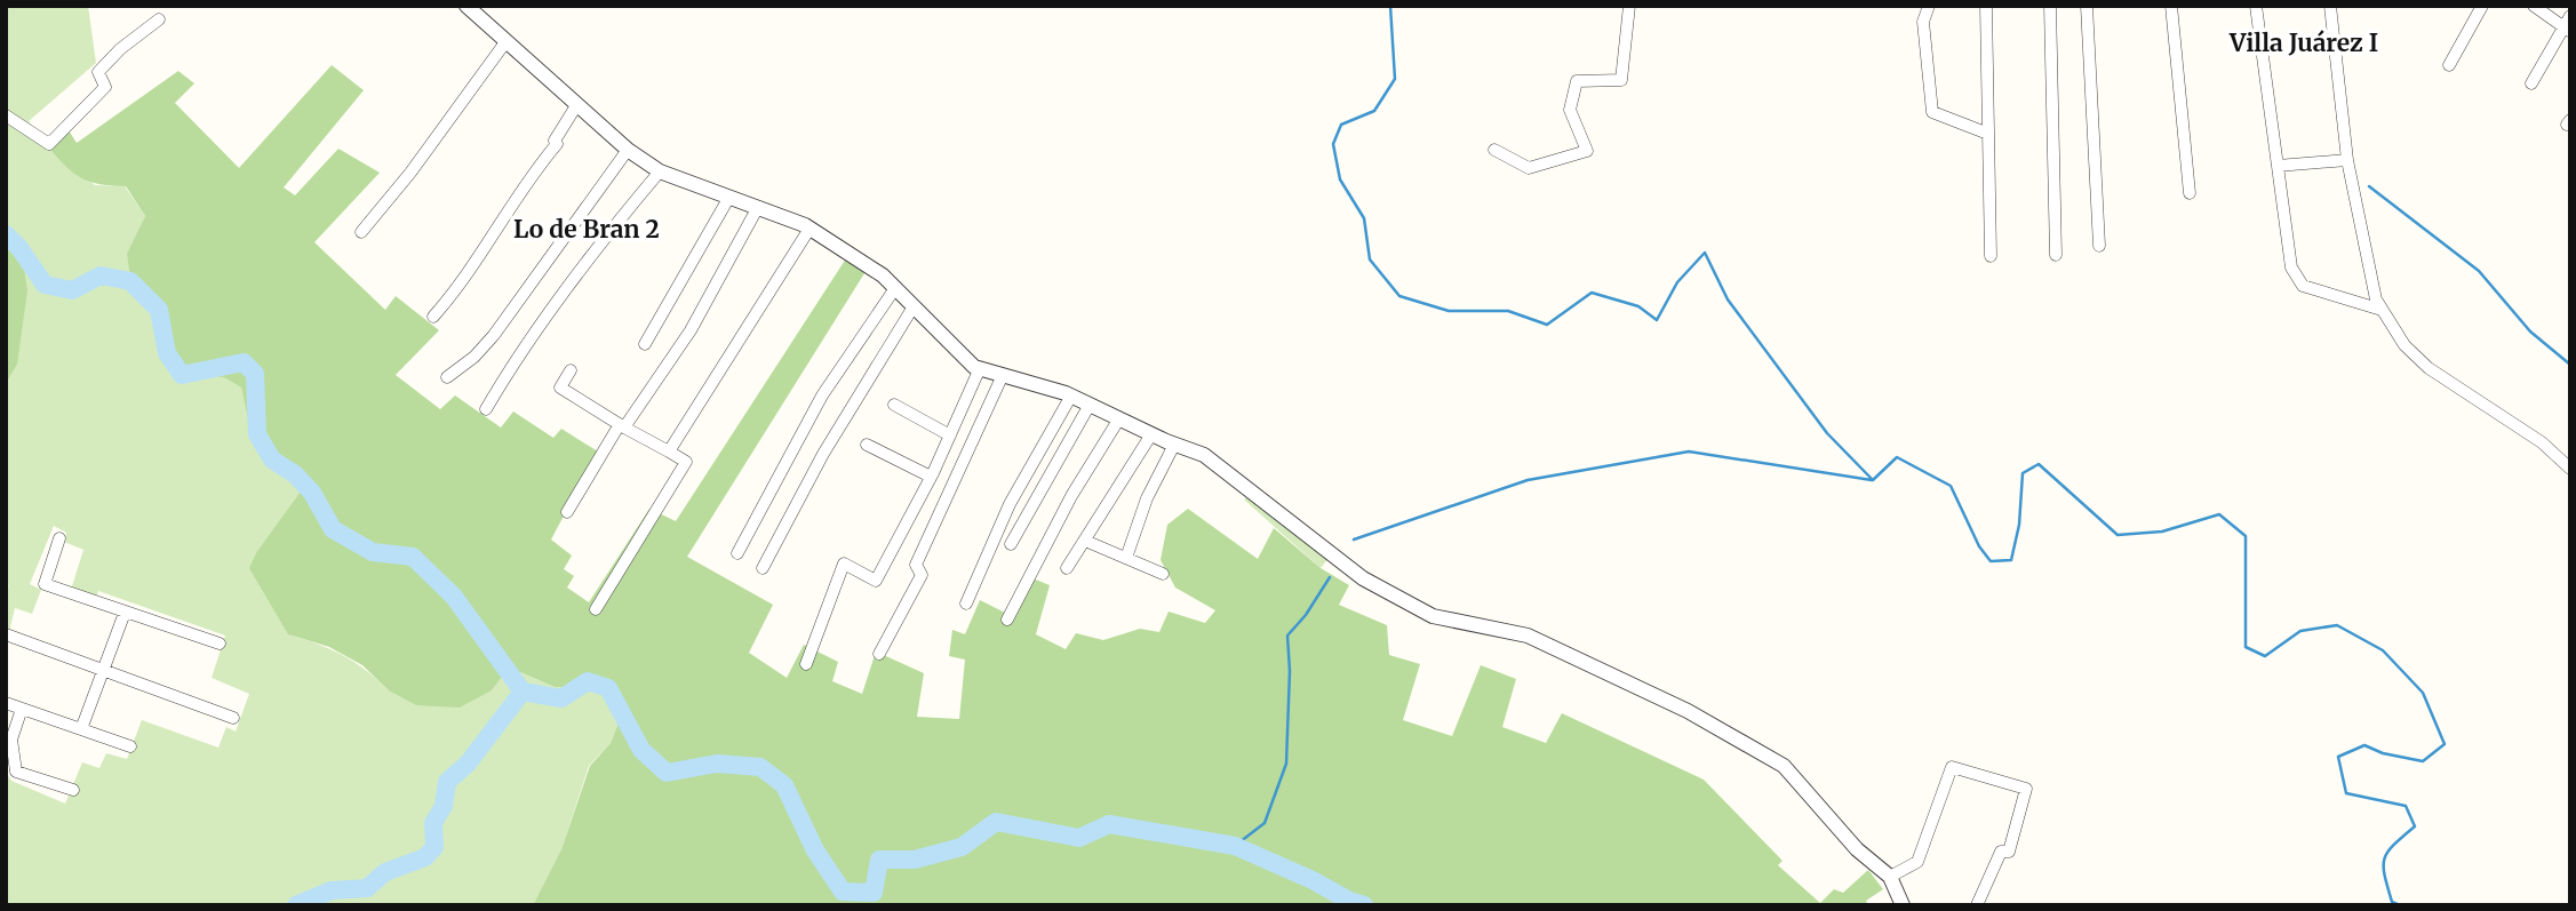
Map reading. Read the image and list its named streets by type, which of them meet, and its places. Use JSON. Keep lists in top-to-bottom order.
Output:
{
  "districts": ["Villa Juárez I", "Lo de Bran 2"]
}
